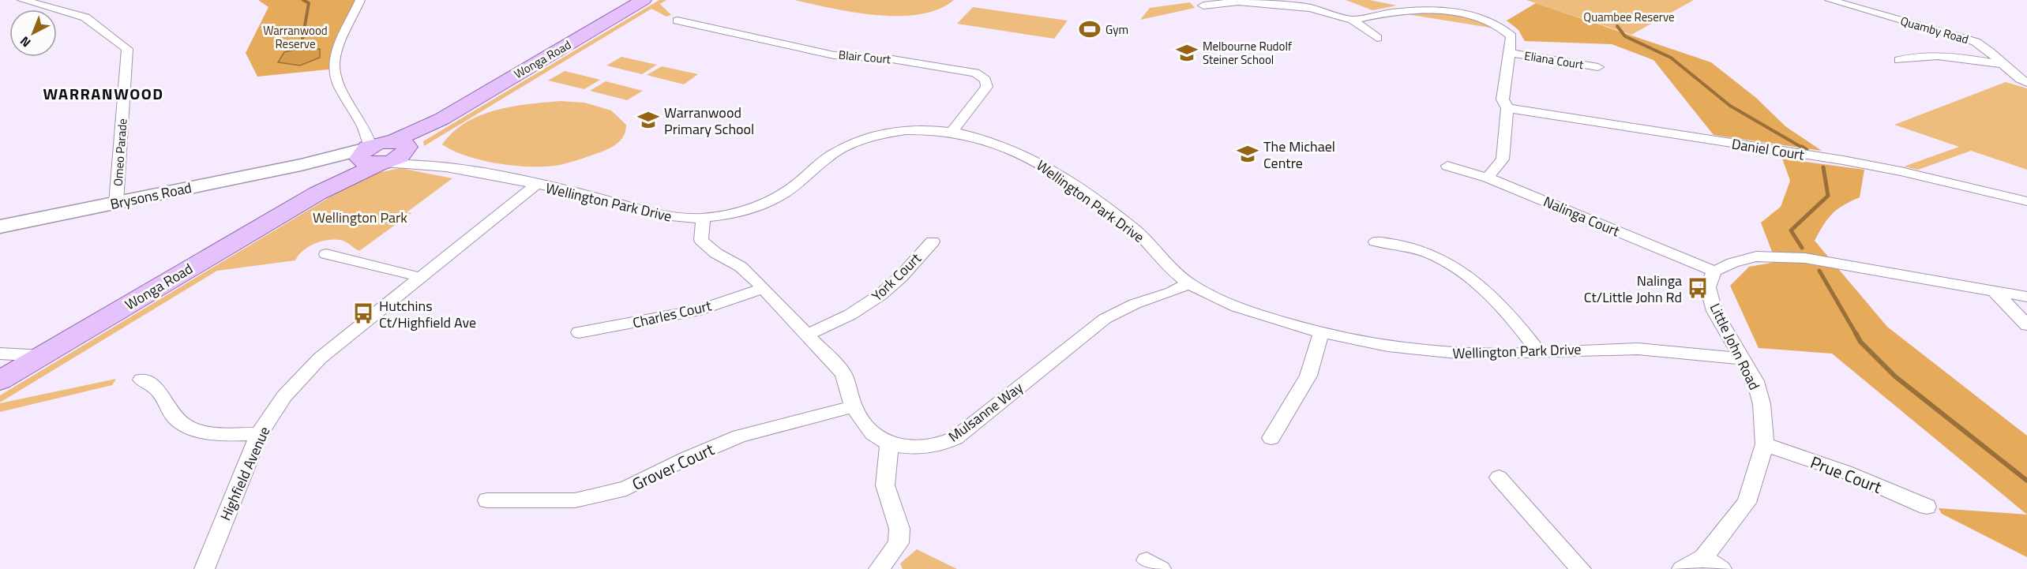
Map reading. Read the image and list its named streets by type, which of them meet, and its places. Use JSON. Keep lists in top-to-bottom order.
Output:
{
  "streets": {
    "main road": ["Wonga Road"],
    "street": [
      "Quamby Road",
      "Blair Court",
      "Eliana Court",
      "Daniel Court",
      "Omeo Parade",
      "Brysons Road",
      "Wellington Park Drive",
      "Nalinga Court",
      "York Court",
      "Charles Court",
      "Little John Road",
      "Mulsanne Way",
      "Grover Court",
      "Highfield Avenue",
      "Prue Court"
    ]
  },
  "crossings": [
    ["Blair Court", "Wellington Park Drive"],
    ["Wonga Road", "Brysons Road"],
    ["Wonga Road", "Wellington Park Drive"],
    ["Omeo Parade", "Brysons Road"],
    ["Brysons Road", "Wellington Park Drive"],
    ["Wellington Park Drive", "Little John Road"],
    ["Wellington Park Drive", "Mulsanne Way"],
    ["Wellington Park Drive", "Highfield Avenue"],
    ["Nalinga Court", "Little John Road"],
    ["York Court", "Mulsanne Way"],
    ["Charles Court", "Mulsanne Way"],
    ["Little John Road", "Prue Court"],
    ["Mulsanne Way", "Grover Court"]
  ],
  "districts": ["WARRANWOOD"],
  "parks": ["Quambee Reserve", "Warranwood Reserve", "Wellington Park"],
  "places": {
    "sports": ["Gym"],
    "school or university": ["Melbourne Rudolf Steiner School", "Warranwood Primary School", "The Michael Centre"],
    "bus stop": ["Nalinga Ct/Little John Rd", "Hutchins Ct/Highfield Ave"]
  },
  "north": "bottom left"
}
